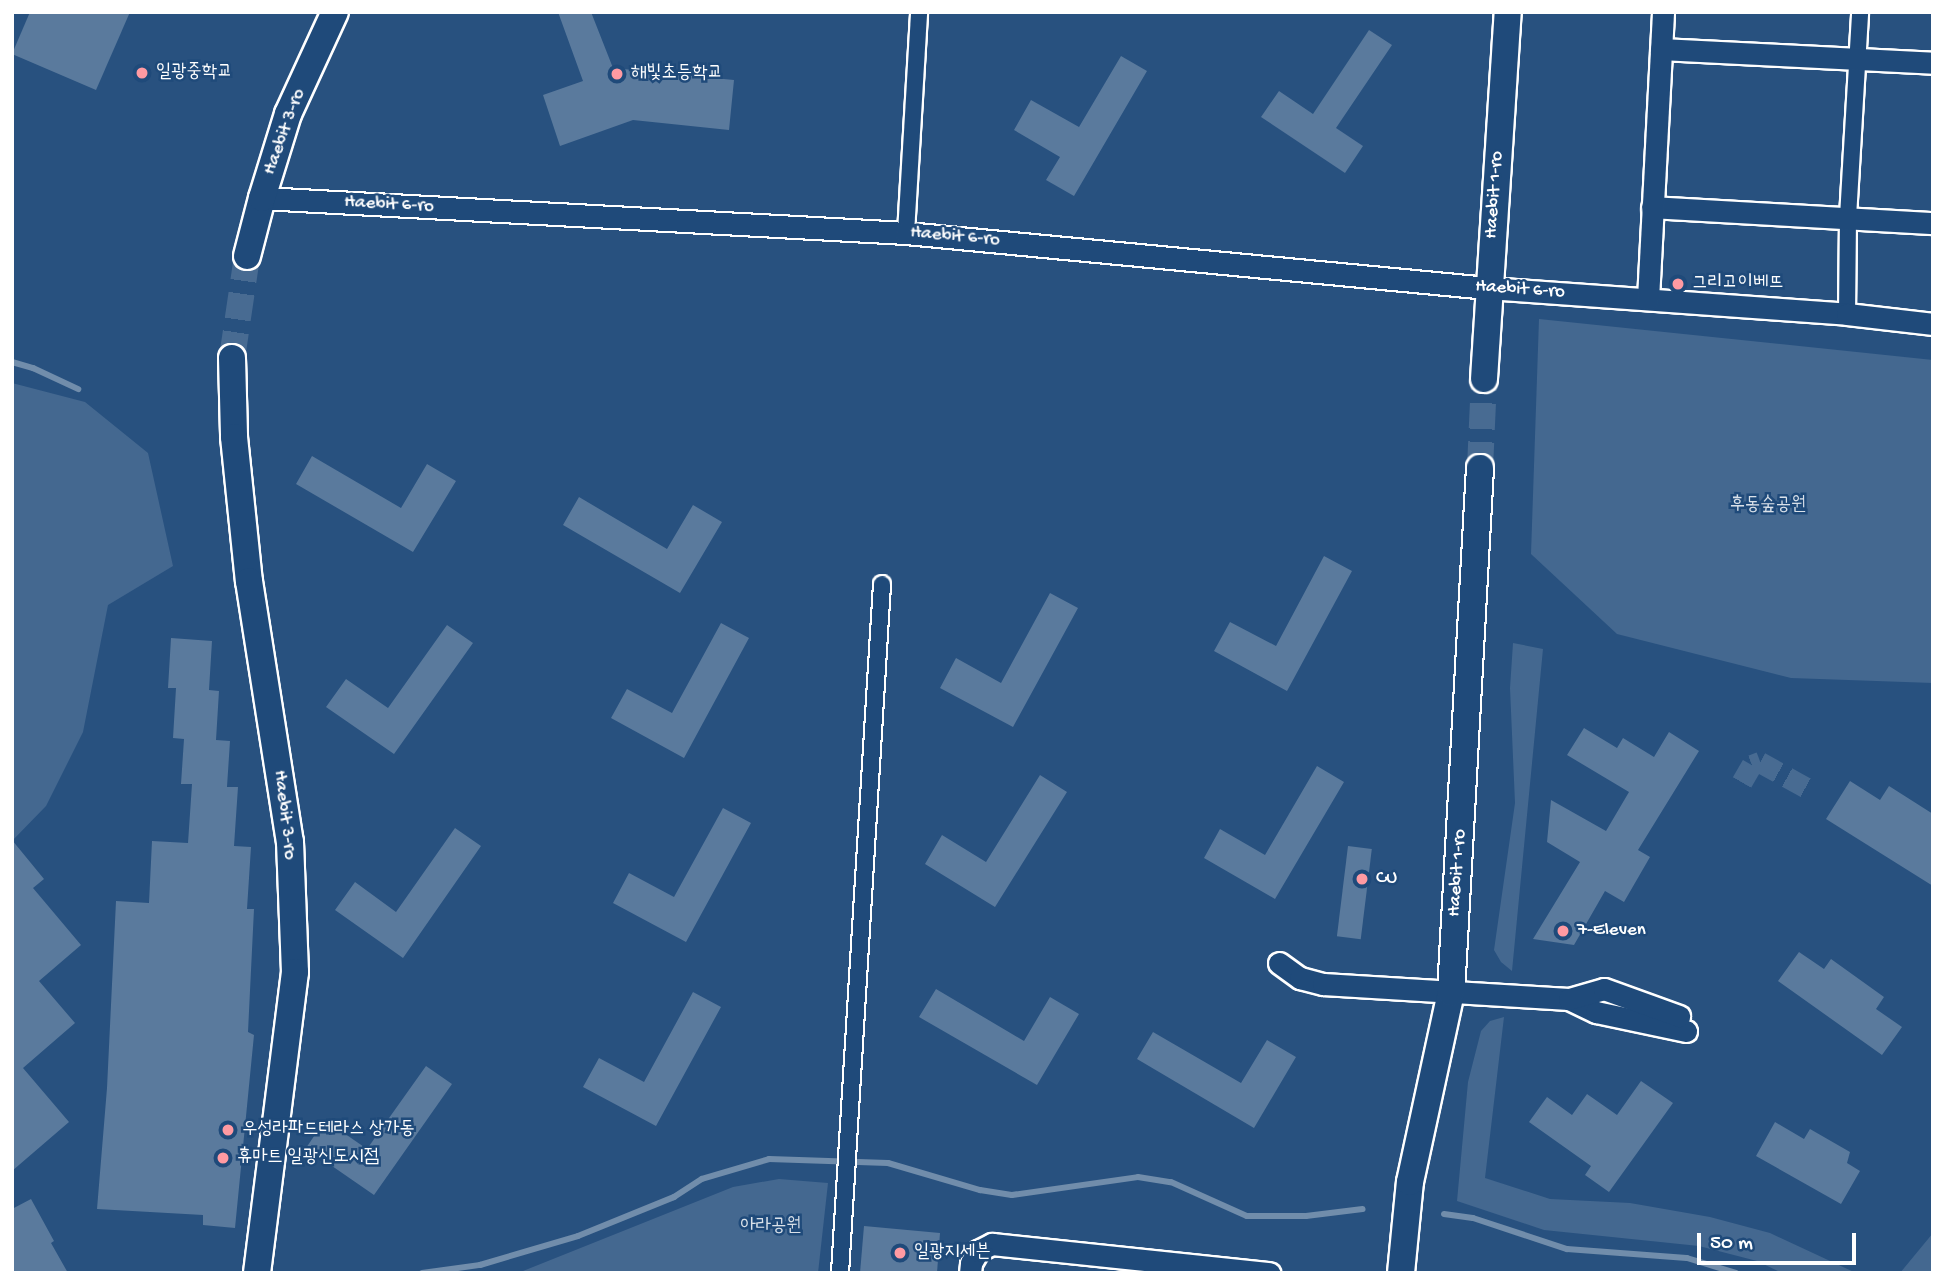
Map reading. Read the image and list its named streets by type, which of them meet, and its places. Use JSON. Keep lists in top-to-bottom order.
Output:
{
  "streets": {
    "street": ["Haebit 3-ro", "Haebit 1-ro", "Haebit 6-ro"]
  },
  "crossings": [
    ["Haebit 3-ro", "Haebit 6-ro"],
    ["Haebit 1-ro", "Haebit 6-ro"]
  ],
  "parks": ["후동숲공원", "아라공원"],
  "places": [
    "일광중학교",
    "해빛초등학교",
    "그리고이베뜨",
    "CU",
    "7-Eleven",
    "우성라파드테라스 상가동",
    "휴마트 일광신도시점",
    "일광지세븐"
  ],
  "scale_bar": "50 m"
}
